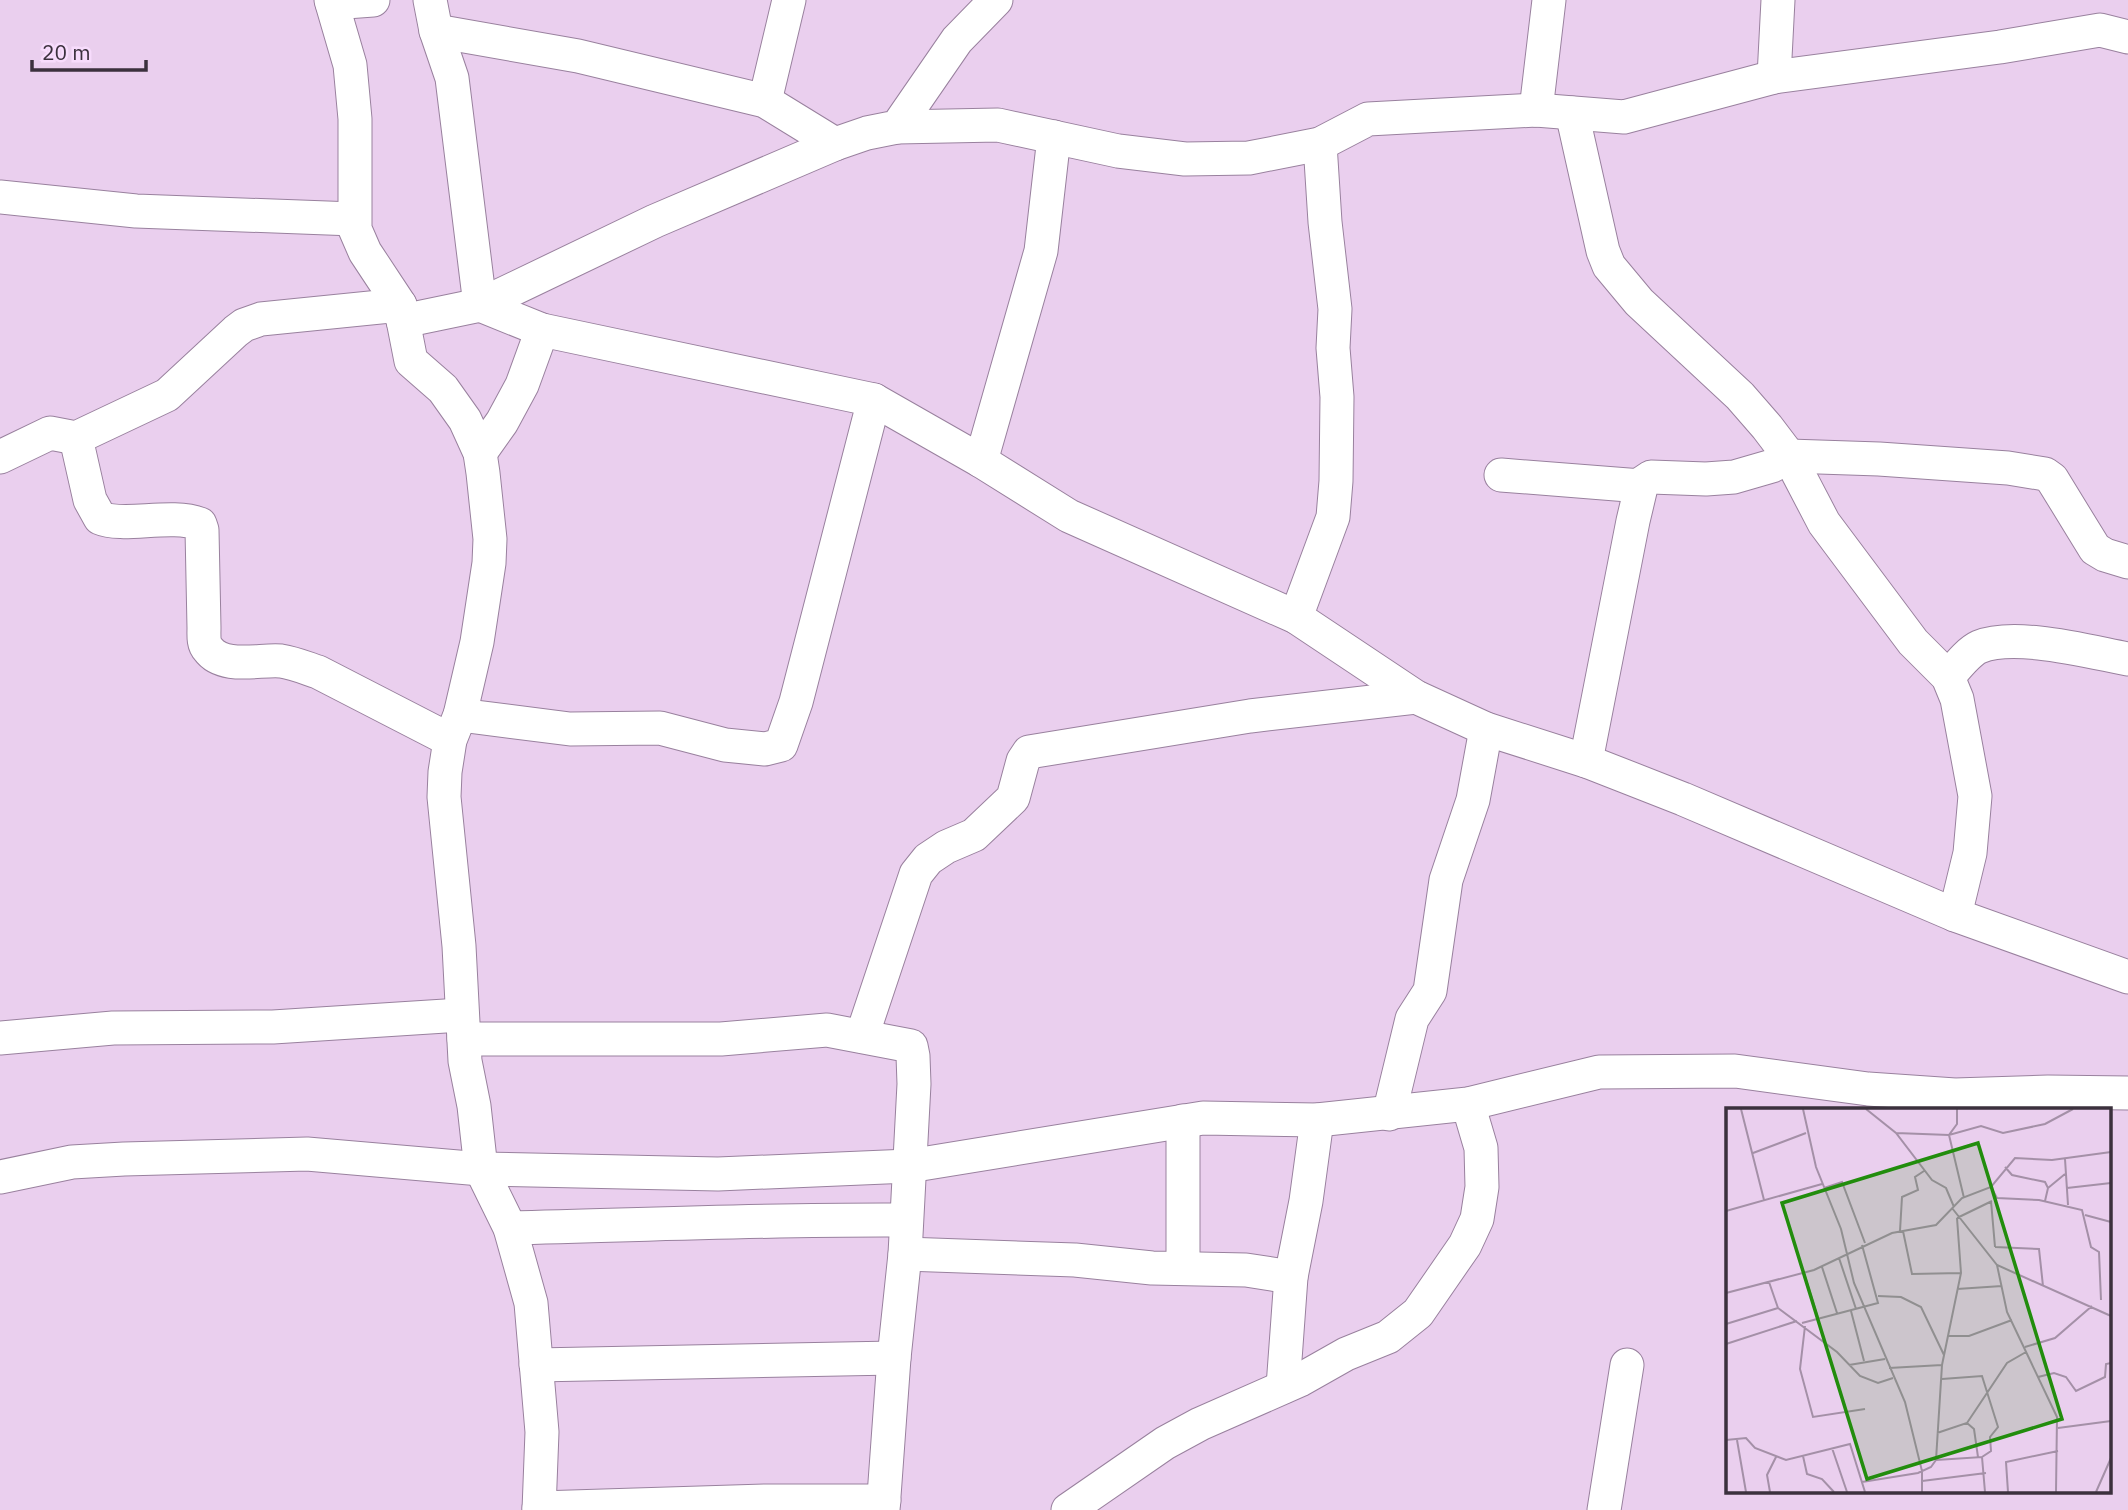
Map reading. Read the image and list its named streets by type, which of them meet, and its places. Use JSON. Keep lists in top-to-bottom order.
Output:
{
  "scale_bar": "20 m"
}
